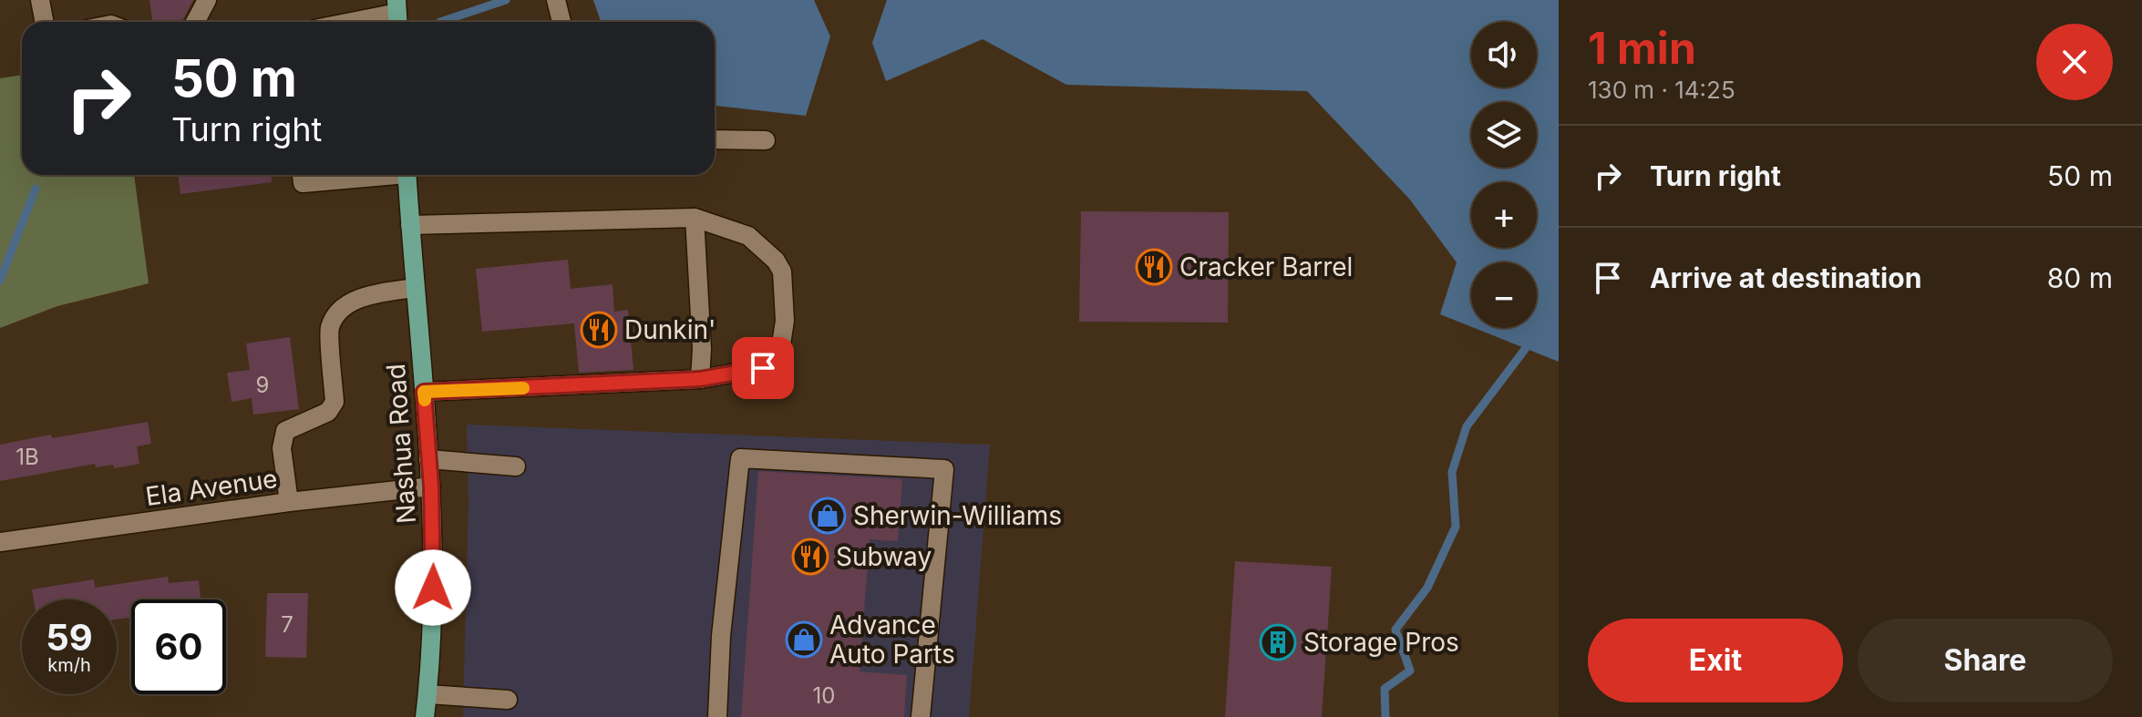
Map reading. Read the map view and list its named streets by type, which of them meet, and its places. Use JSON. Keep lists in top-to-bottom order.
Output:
{
  "streets": {
    "main road": ["Nashua Road"],
    "street": ["Ela Avenue"]
  },
  "crossings": [
    ["Nashua Road", "Ela Avenue"]
  ],
  "places": {
    "restaurant": ["Cracker Barrel", "Dunkin'", "Subway"],
    "shop": ["Sherwin-Williams", "Advance Auto Parts"],
    "building": ["Storage Pros"]
  },
  "house_numbers": [
    "9",
    "1B",
    "7",
    "10"
  ],
  "page": {
    "heading": ["1 min", "130 m · 14:25"],
    "map_buttons": ["+", "−"],
    "turn": ["50 m", "Turn right"],
    "list": [
      {
        "name": "Turn right",
        "value": "50 m"
      },
      {
        "name": "Arrive at destination",
        "value": "80 m"
      }
    ],
    "speed": "59 km/h",
    "limit": "60",
    "buttons": ["Exit", "Share"]
  }
}
